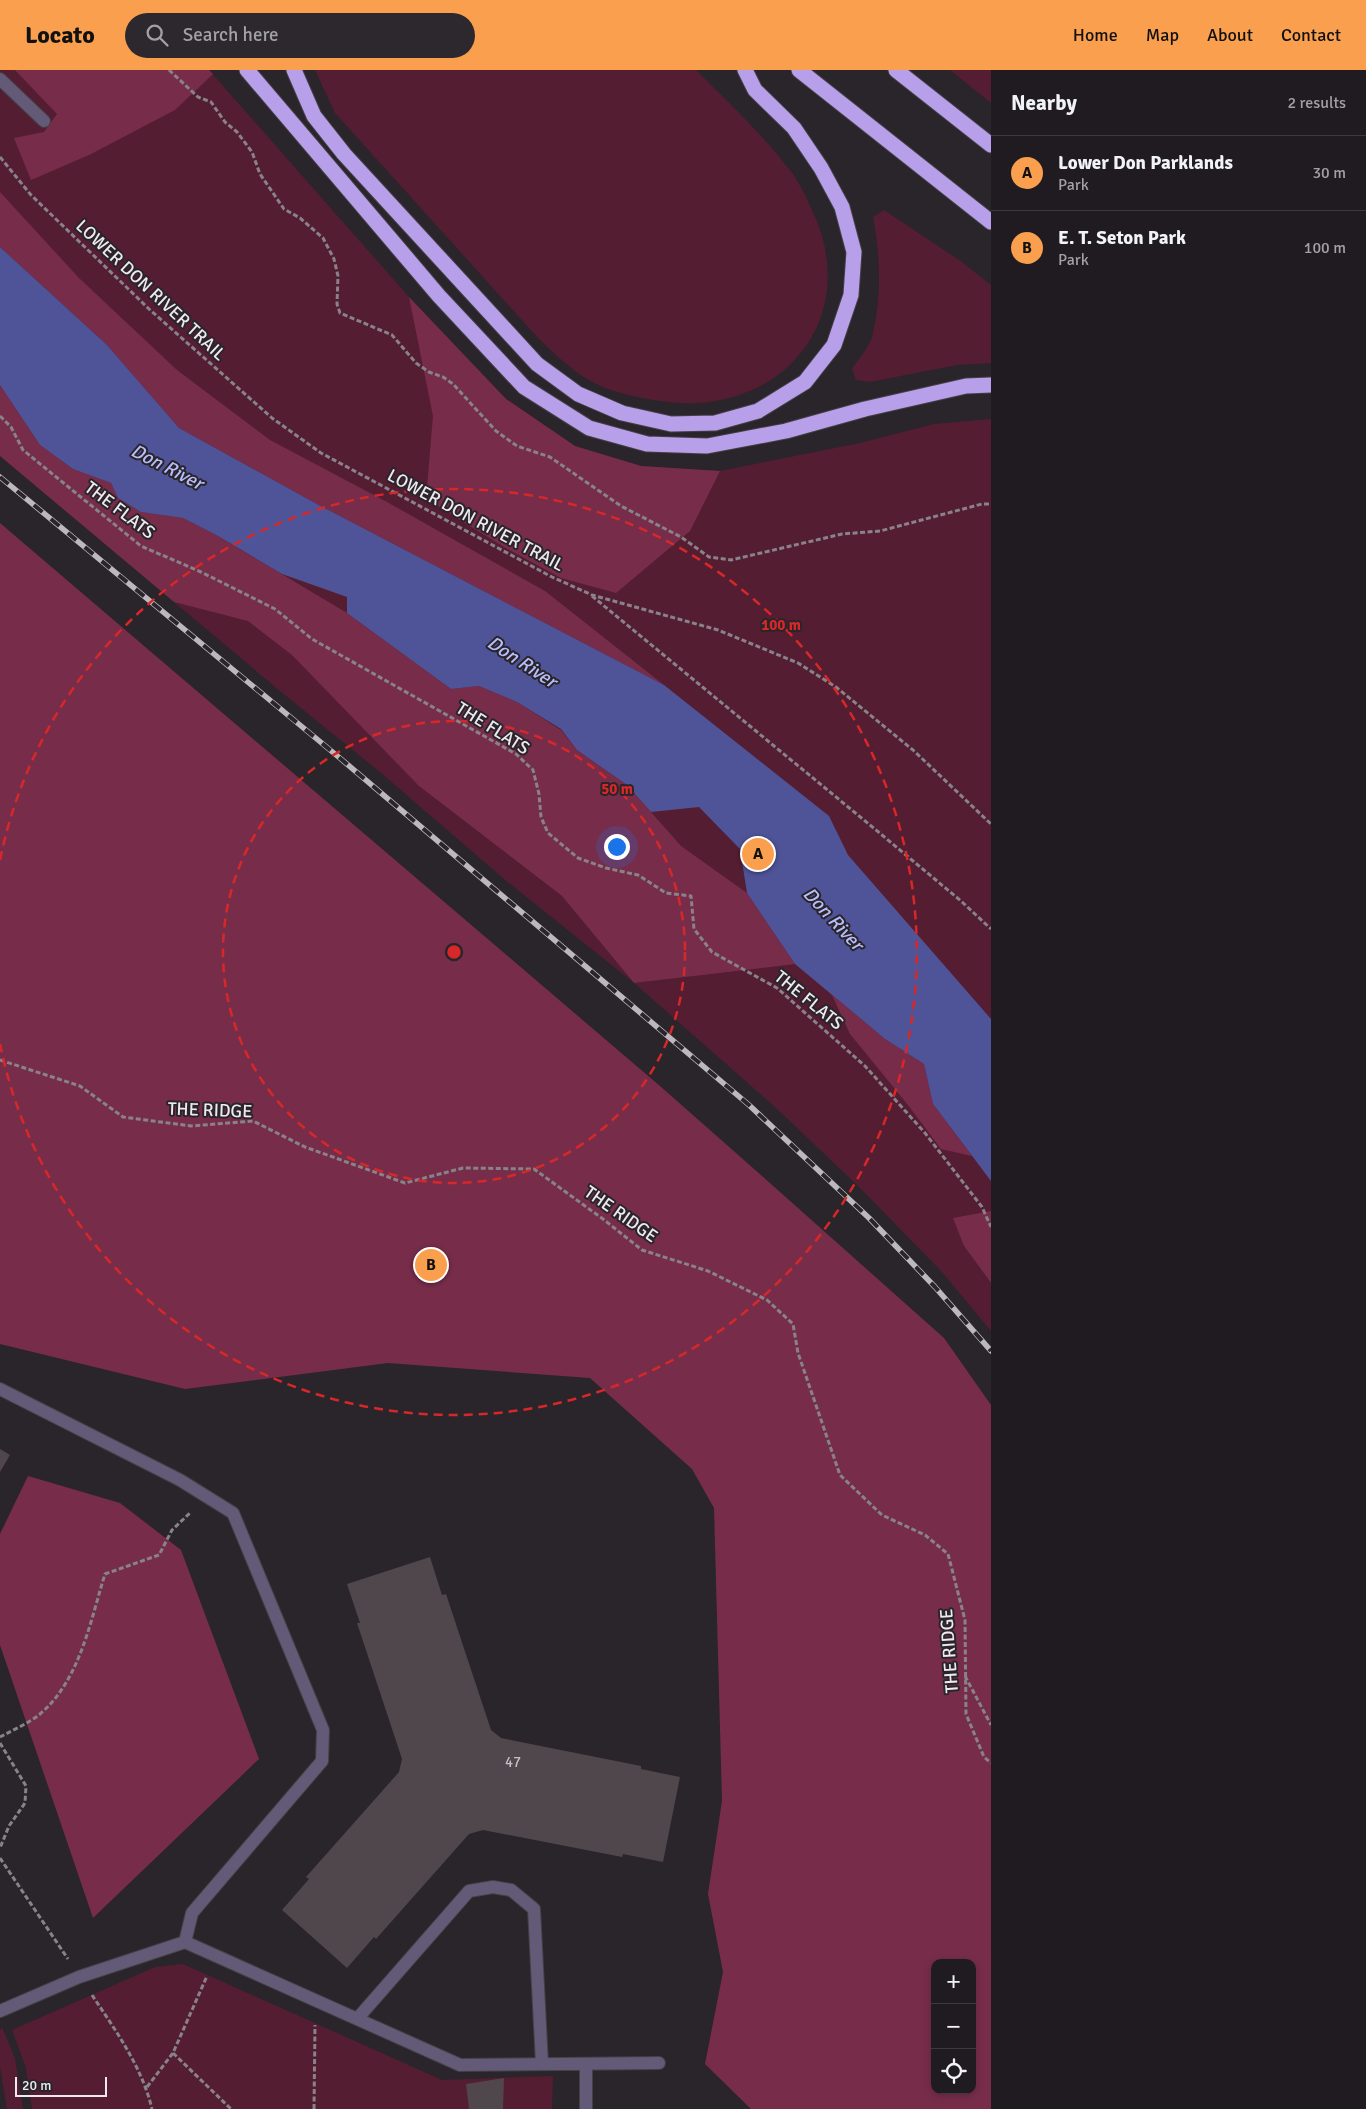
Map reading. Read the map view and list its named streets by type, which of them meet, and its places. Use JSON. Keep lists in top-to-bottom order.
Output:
{
  "streets": {
    "path": ["LOWER DON RIVER TRAIL", "THE FLATS", "THE RIDGE"]
  },
  "water": ["Don River"],
  "house_numbers": ["47"],
  "scale_bar": "20 m",
  "page": {
    "header": "Locato",
    "search": "Search here",
    "nav": [
      "Home",
      "Map",
      "About",
      "Contact"
    ],
    "heading": ["Nearby", "2 results"],
    "list": [
      {
        "mark": "A",
        "name": "Lower Don Parklands",
        "note": "Park",
        "value": "30 m"
      },
      {
        "mark": "B",
        "name": "E. T. Seton Park",
        "note": "Park",
        "value": "100 m"
      }
    ],
    "pins": ["A", "B"],
    "map_buttons": ["+", "−"],
    "scale": "20 m"
  },
  "rings": ["100 m", "50 m"]
}
